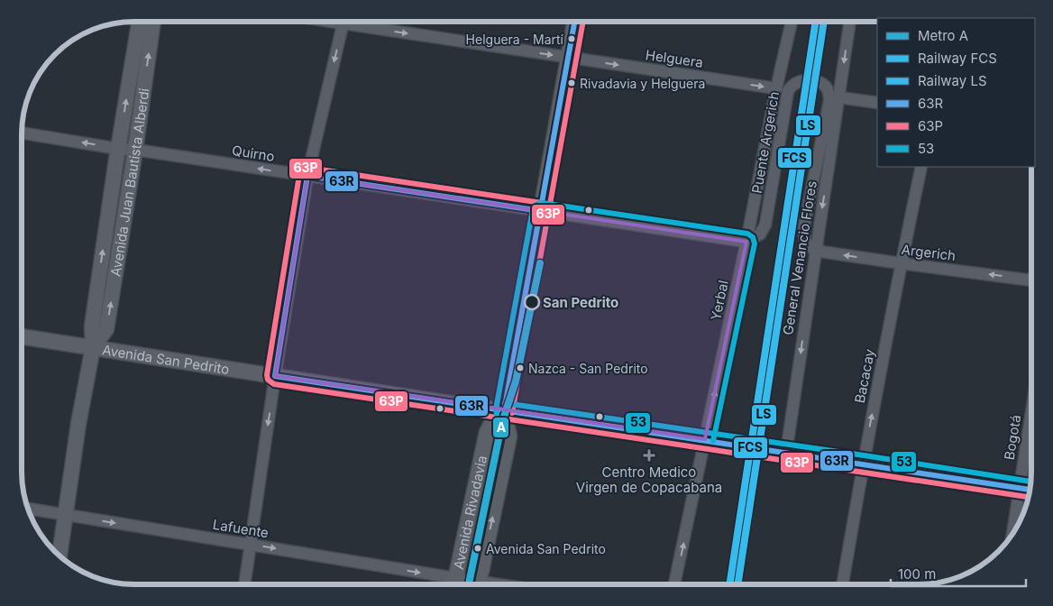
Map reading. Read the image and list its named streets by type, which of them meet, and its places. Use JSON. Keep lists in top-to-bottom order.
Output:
{
  "streets": {
    "main road": ["Avenida Juan Bautista Alberdi", "Avenida San Pedrito", "Avenida Rivadavia"],
    "street": [
      "Helguera",
      "Puente Argerich",
      "Quirno",
      "Argerich",
      "General Venancio Flores",
      "Yerbal",
      "Bacacay",
      "Bogotá",
      "Lafuente"
    ]
  },
  "crossings": [
    ["Helguera", "Yerbal"],
    ["Helguera", "Avenida Rivadavia"],
    ["Puente Argerich", "Argerich"],
    ["Puente Argerich", "General Venancio Flores"],
    ["Puente Argerich", "Yerbal"],
    ["Quirno", "Avenida Juan Bautista Alberdi"],
    ["Quirno", "Avenida Rivadavia"],
    ["Avenida Juan Bautista Alberdi", "Avenida San Pedrito"],
    ["Avenida Juan Bautista Alberdi", "Lafuente"],
    ["Argerich", "General Venancio Flores"],
    ["Argerich", "Bacacay"],
    ["General Venancio Flores", "Avenida San Pedrito"],
    ["Yerbal", "Avenida San Pedrito"],
    ["Avenida San Pedrito", "Bacacay"],
    ["Avenida San Pedrito", "Bogotá"],
    ["Avenida San Pedrito", "Avenida Rivadavia"]
  ],
  "one_way": [
    "Helguera",
    "Quirno",
    "Avenida Juan Bautista Alberdi",
    "Argerich",
    "General Venancio Flores",
    "Yerbal",
    "Bacacay",
    "Lafuente"
  ],
  "places": {
    "other": [
      "Helguera - Martí",
      "Rivadavia y Helguera",
      "San Pedrito",
      "Nazca - San Pedrito",
      "Avenida San Pedrito"
    ],
    "health": ["Centro Medico Virgen de Copacabana"]
  },
  "lines": [
    "rail line FCS",
    "rail line LS",
    "transit line 63R",
    "transit line 63P",
    "transit line 53",
    "metro line A"
  ],
  "legend": [
    "Metro A",
    "Railway FCS",
    "Railway LS",
    "63R",
    "63P",
    "53"
  ],
  "scale_bar": "100 m"
}
